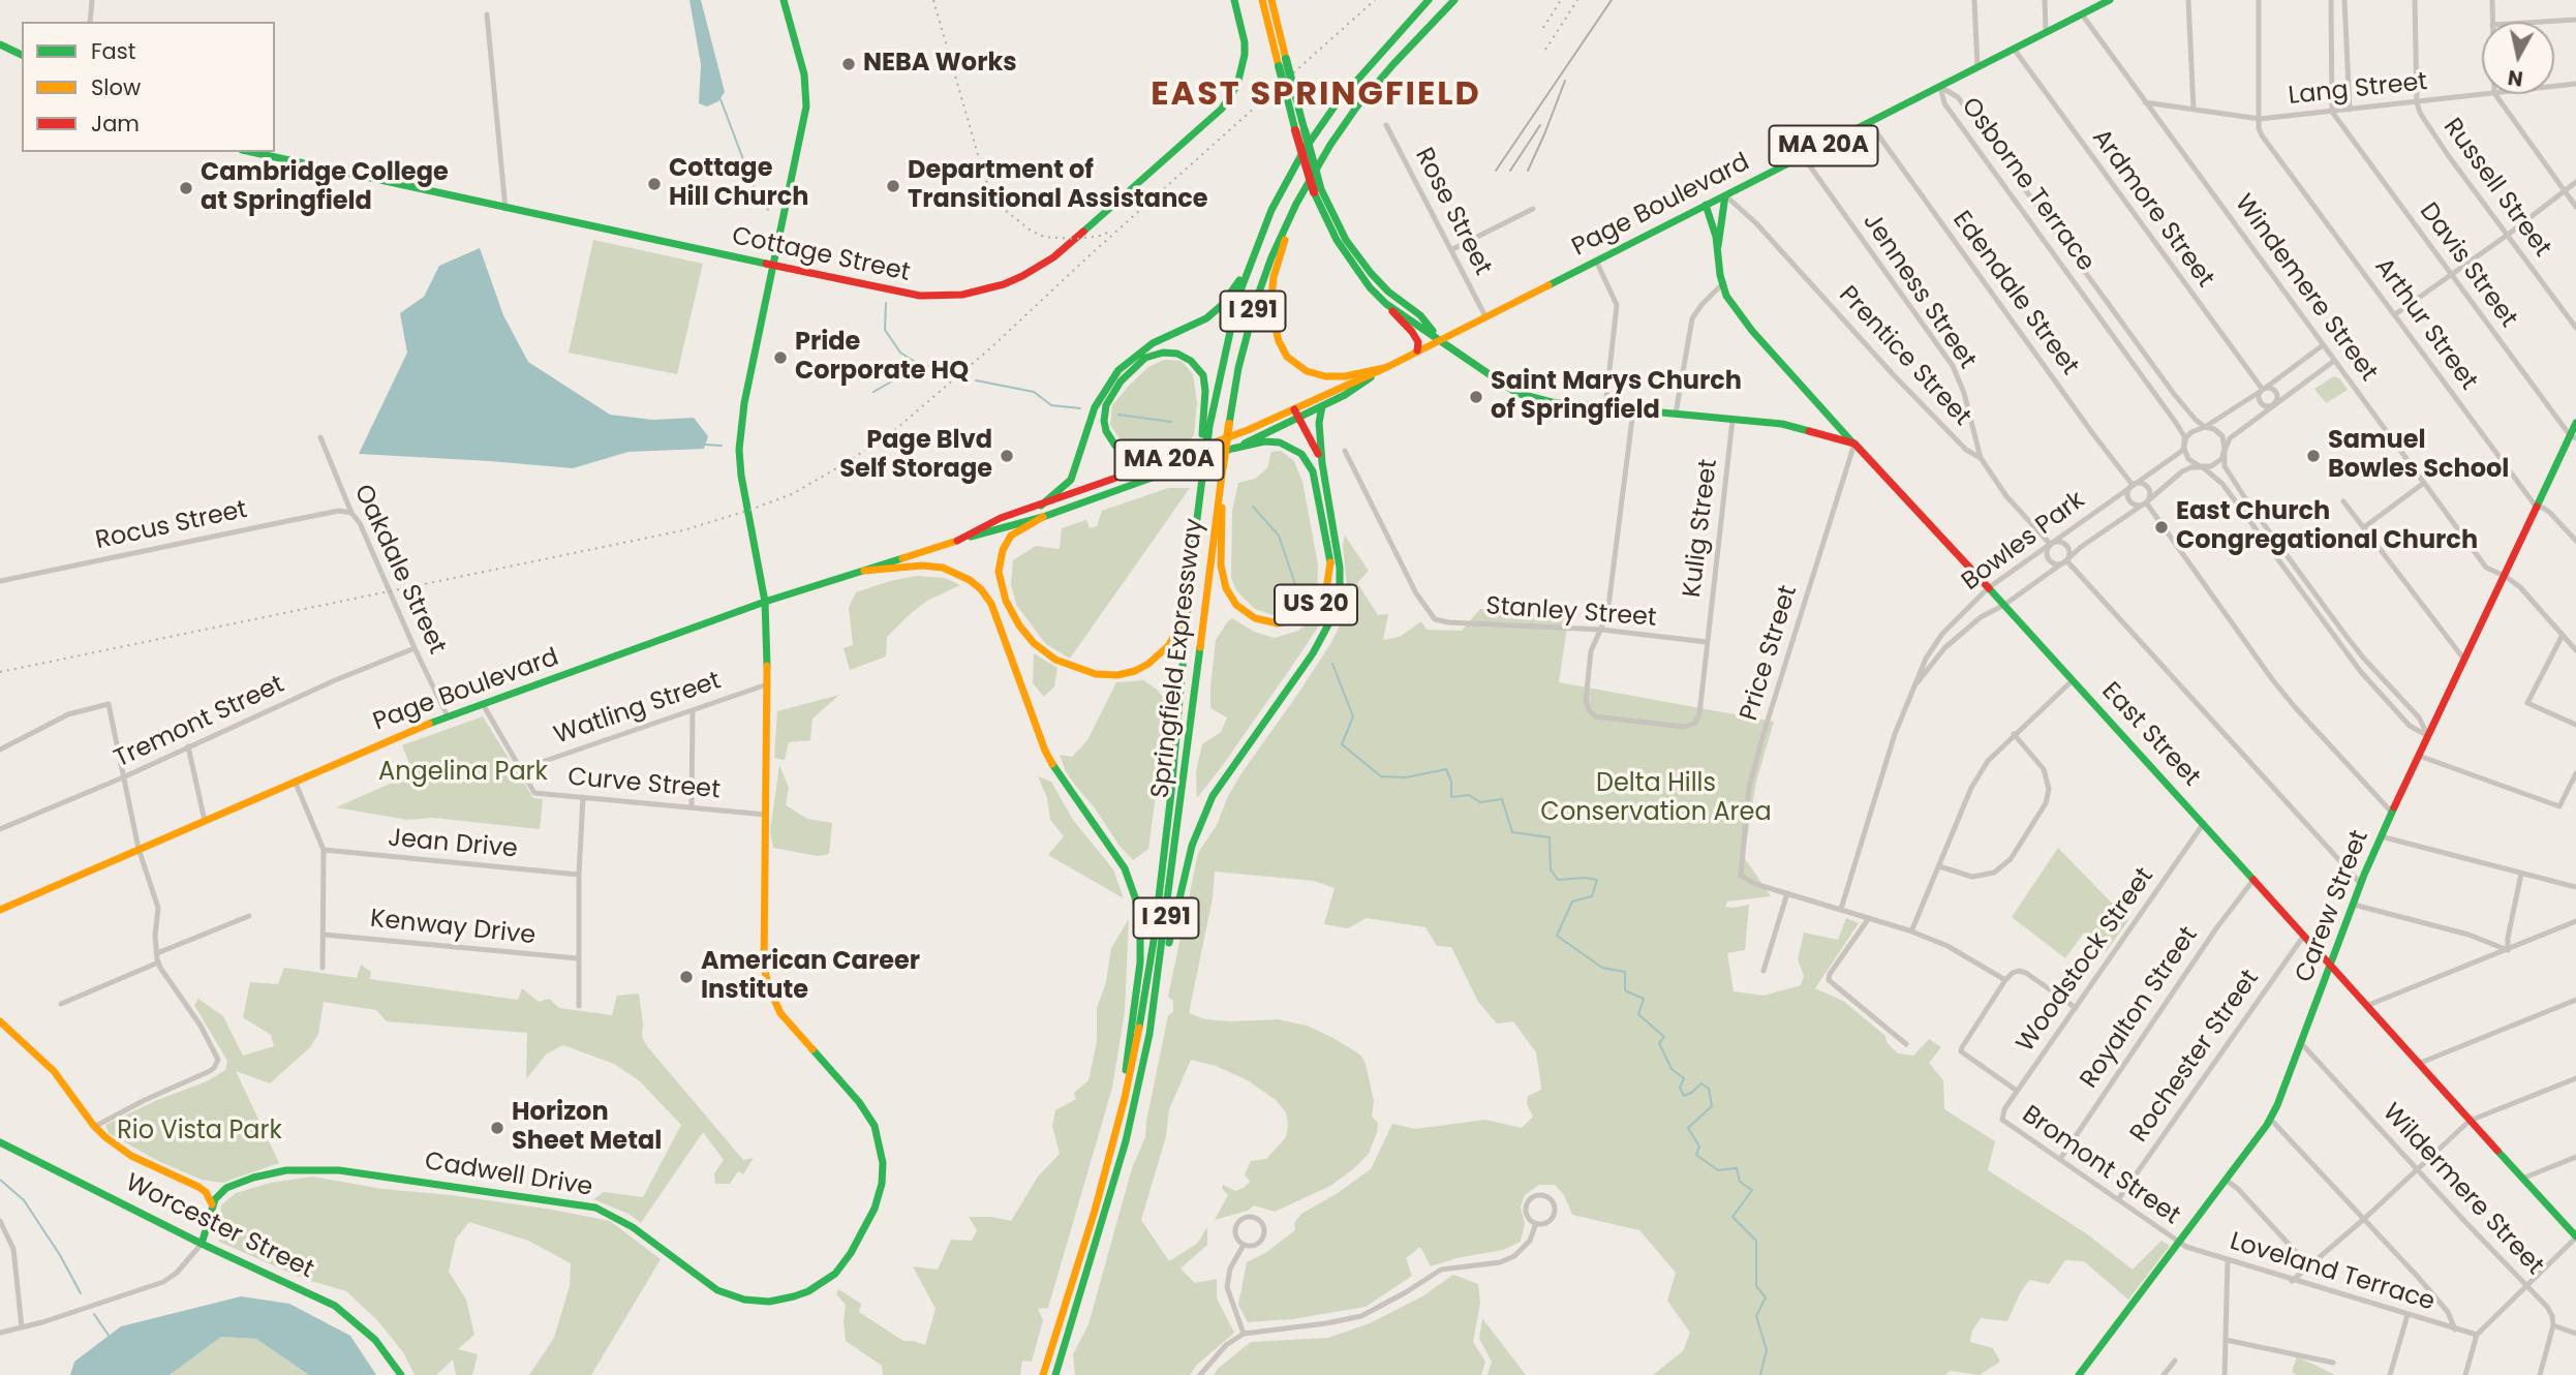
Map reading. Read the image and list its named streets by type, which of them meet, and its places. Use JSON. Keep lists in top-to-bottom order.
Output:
{
  "streets": {
    "main road": [
      "MA 20A",
      "Page Boulevard",
      "Cottage Street",
      "I 291",
      "US 20",
      "Springfield Expressway",
      "East Street",
      "Carew Street",
      "Cadwell Drive",
      "Worcester Street"
    ],
    "street": [
      "Lang Street",
      "Osborne Terrace",
      "Russell Street",
      "Ardmore Street",
      "Rose Street",
      "Davis Street",
      "Windemere Street",
      "Jenness Street",
      "Edendale Street",
      "Arthur Street",
      "Prentice Street",
      "Rocus Street",
      "Kulig Street",
      "Bowles Park",
      "Oakdale Street",
      "Stanley Street",
      "Price Street",
      "Watling Street",
      "Tremont Street",
      "Curve Street",
      "Jean Drive",
      "Kenway Drive",
      "Woodstock Street",
      "Royalton Street",
      "Rochester Street",
      "Bromont Street",
      "Wildermere Street",
      "Loveland Terrace"
    ]
  },
  "crossings": [
    ["Lang Street", "Russell Street"],
    ["Lang Street", "Davis Street"],
    ["Lang Street", "Windemere Street"],
    ["Lang Street", "Arthur Street"],
    ["Osborne Terrace", "Page Boulevard"],
    ["Osborne Terrace", "Bowles Park"],
    ["Page Boulevard", "Ardmore Street"],
    ["Page Boulevard", "Rose Street"],
    ["Page Boulevard", "Windemere Street"],
    ["Page Boulevard", "Jenness Street"],
    ["Page Boulevard", "Edendale Street"],
    ["Page Boulevard", "Prentice Street"],
    ["Page Boulevard", "Oakdale Street"],
    ["Page Boulevard", "US 20"],
    ["Page Boulevard", "East Street"],
    ["Page Boulevard", "Curve Street"],
    ["Page Boulevard", "Cadwell Drive"],
    ["Ardmore Street", "Bowles Park"],
    ["Cottage Street", "Cadwell Drive"],
    ["Davis Street", "Carew Street"],
    ["Windemere Street", "Bowles Park"],
    ["Windemere Street", "Carew Street"],
    ["Jenness Street", "Prentice Street"],
    ["Edendale Street", "Bowles Park"],
    ["Edendale Street", "Carew Street"],
    ["Arthur Street", "Carew Street"],
    ["Prentice Street", "Bowles Park"],
    ["Prentice Street", "East Street"],
    ["Prentice Street", "Carew Street"],
    ["Rocus Street", "Oakdale Street"],
    ["Kulig Street", "Stanley Street"],
    ["Bowles Park", "East Street"],
    ["Oakdale Street", "Tremont Street"],
    ["US 20", "Springfield Expressway"],
    ["Price Street", "East Street"],
    ["Watling Street", "Curve Street"],
    ["Watling Street", "Cadwell Drive"],
    ["East Street", "Carew Street"],
    ["East Street", "Woodstock Street"],
    ["East Street", "Royalton Street"],
    ["East Street", "Rochester Street"],
    ["Curve Street", "Cadwell Drive"],
    ["Carew Street", "Bromont Street"],
    ["Carew Street", "Wildermere Street"],
    ["Carew Street", "Loveland Terrace"],
    ["Woodstock Street", "Bromont Street"],
    ["Royalton Street", "Bromont Street"],
    ["Rochester Street", "Bromont Street"],
    ["Bromont Street", "Loveland Terrace"]
  ],
  "districts": ["EAST SPRINGFIELD"],
  "parks": ["Angelina Park", "Delta Hills Conservation Area", "Rio Vista Park"],
  "places": [
    "NEBA Works",
    "Cottage Hill Church",
    "Department of Transitional Assistance",
    "Cambridge College at Springfield",
    "Pride Corporate HQ",
    "Saint Marys Church of Springfield",
    "Page Blvd Self Storage",
    "Samuel Bowles School",
    "East Church Congregational Church",
    "American Career Institute",
    "Horizon Sheet Metal"
  ],
  "legend": ["Fast", "Slow", "Jam"],
  "north": "bottom"
}
